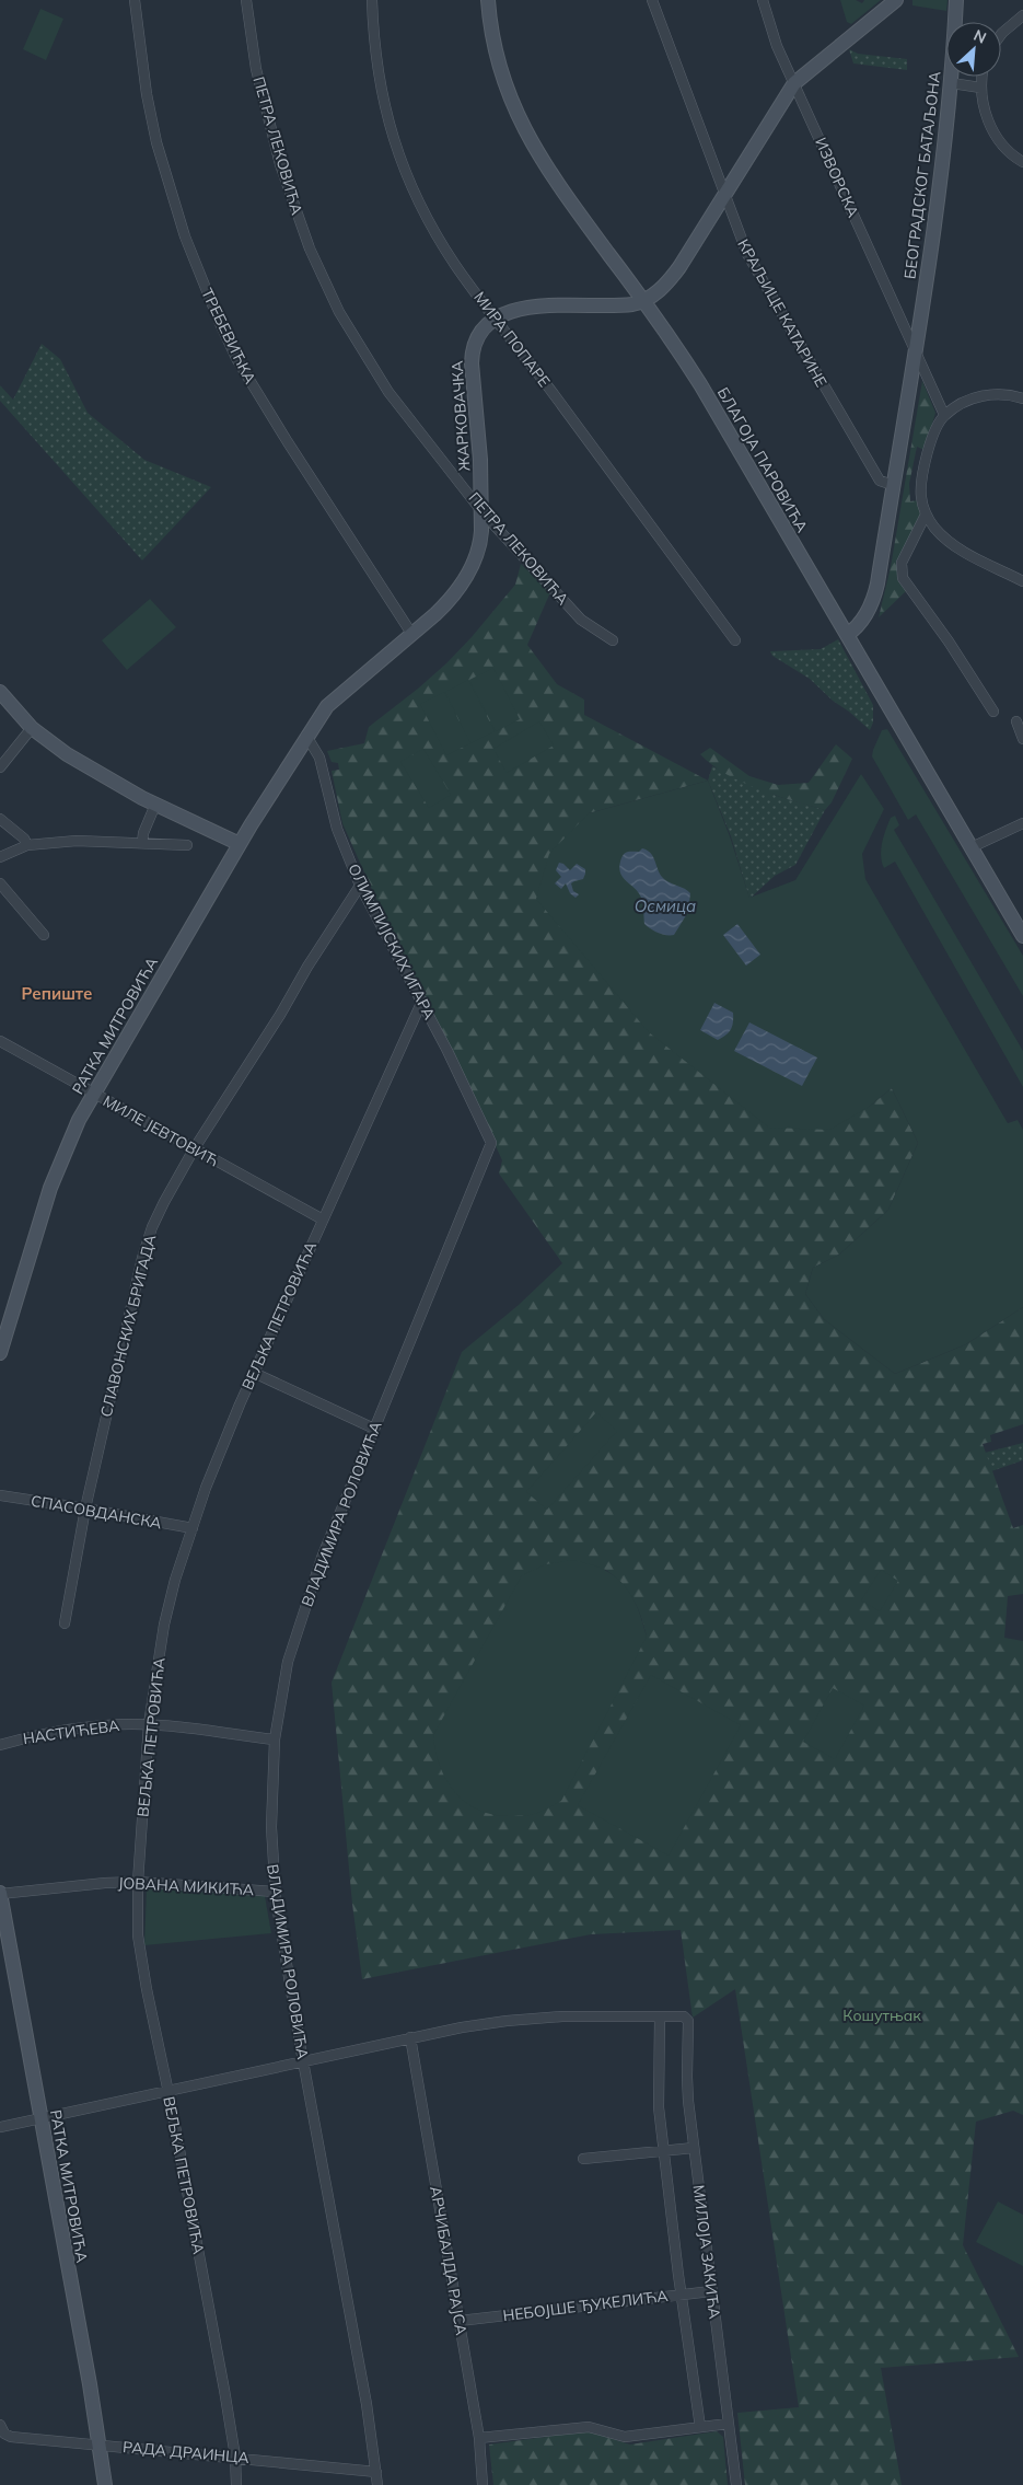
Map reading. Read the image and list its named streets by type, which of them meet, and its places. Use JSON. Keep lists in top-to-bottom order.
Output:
{
  "streets": {
    "street": [
      "ПЕТРА ЛЕКОВИЋА",
      "БЕОГРАДСКОГ БАТАЉОНА",
      "ИЗВОРСКА",
      "КРАЉИЦЕ КАТАРИНЕ",
      "ТРЕБЕВИЋКА",
      "МИРА ПОПАРЕ",
      "ЖАРКОВАЧКА",
      "БЛАГОЈА ПАРОВИЋА",
      "ОЛИМПИЈСКИХ ИГАРА",
      "РАТКА МИТРОВИЋА",
      "МИЛЕ ЈЕВТОВИЋ",
      "ВЕЉКА ПЕТРОВИЋА",
      "СЛАВОНСКИХ БРИГАДА",
      "СПАСОВДАНСКА",
      "ВЛАДИМИРА РОЛОВИЋА",
      "НАСТИЋЕВА",
      "ЈОВАНА МИКИЋА",
      "МИЛОЈА ЗАКИЋА",
      "АРЧИБАЛДА РАЈСА",
      "НЕБОЈШЕ ЂУКЕЛИЋА",
      "РАДА ДРАИНЦА"
    ]
  },
  "crossings": [
    ["ПЕТРА ЛЕКОВИЋА", "ЖАРКОВАЧКА"],
    ["БЕОГРАДСКОГ БАТАЉОНА", "ИЗВОРСКА"],
    ["БЕОГРАДСКОГ БАТАЉОНА", "КРАЉИЦЕ КАТАРИНЕ"],
    ["БЕОГРАДСКОГ БАТАЉОНА", "БЛАГОЈА ПАРОВИЋА"],
    ["ИЗВОРСКА", "ЖАРКОВАЧКА"],
    ["КРАЉИЦЕ КАТАРИНЕ", "ЖАРКОВАЧКА"],
    ["ТРЕБЕВИЋКА", "ЖАРКОВАЧКА"],
    ["МИРА ПОПАРЕ", "ЖАРКОВАЧКА"],
    ["ЖАРКОВАЧКА", "БЛАГОЈА ПАРОВИЋА"],
    ["ЖАРКОВАЧКА", "ОЛИМПИЈСКИХ ИГАРА"],
    ["ЖАРКОВАЧКА", "РАТКА МИТРОВИЋА"],
    ["ОЛИМПИЈСКИХ ИГАРА", "РАТКА МИТРОВИЋА"],
    ["ОЛИМПИЈСКИХ ИГАРА", "ВЕЉКА ПЕТРОВИЋА"],
    ["ОЛИМПИЈСКИХ ИГАРА", "СЛАВОНСКИХ БРИГАДА"],
    ["ОЛИМПИЈСКИХ ИГАРА", "ВЛАДИМИРА РОЛОВИЋА"],
    ["РАТКА МИТРОВИЋА", "МИЛЕ ЈЕВТОВИЋ"],
    ["РАТКА МИТРОВИЋА", "ЈОВАНА МИКИЋА"],
    ["РАТКА МИТРОВИЋА", "РАДА ДРАИНЦА"],
    ["МИЛЕ ЈЕВТОВИЋ", "ВЕЉКА ПЕТРОВИЋА"],
    ["МИЛЕ ЈЕВТОВИЋ", "СЛАВОНСКИХ БРИГАДА"],
    ["ВЕЉКА ПЕТРОВИЋА", "СПАСОВДАНСКА"],
    ["ВЕЉКА ПЕТРОВИЋА", "НАСТИЋЕВА"],
    ["ВЕЉКА ПЕТРОВИЋА", "ЈОВАНА МИКИЋА"],
    ["ВЕЉКА ПЕТРОВИЋА", "РАДА ДРАИНЦА"],
    ["СЛАВОНСКИХ БРИГАДА", "СПАСОВДАНСКА"],
    ["ВЛАДИМИРА РОЛОВИЋА", "НАСТИЋЕВА"],
    ["ВЛАДИМИРА РОЛОВИЋА", "ЈОВАНА МИКИЋА"],
    ["ВЛАДИМИРА РОЛОВИЋА", "РАДА ДРАИНЦА"],
    ["МИЛОЈА ЗАКИЋА", "НЕБОЈШЕ ЂУКЕЛИЋА"],
    ["АРЧИБАЛДА РАЈСА", "НЕБОЈШЕ ЂУКЕЛИЋА"]
  ],
  "districts": ["Репиште"],
  "water": ["Осмица"],
  "parks": ["Кошутњак"],
  "north": "top right"
}
